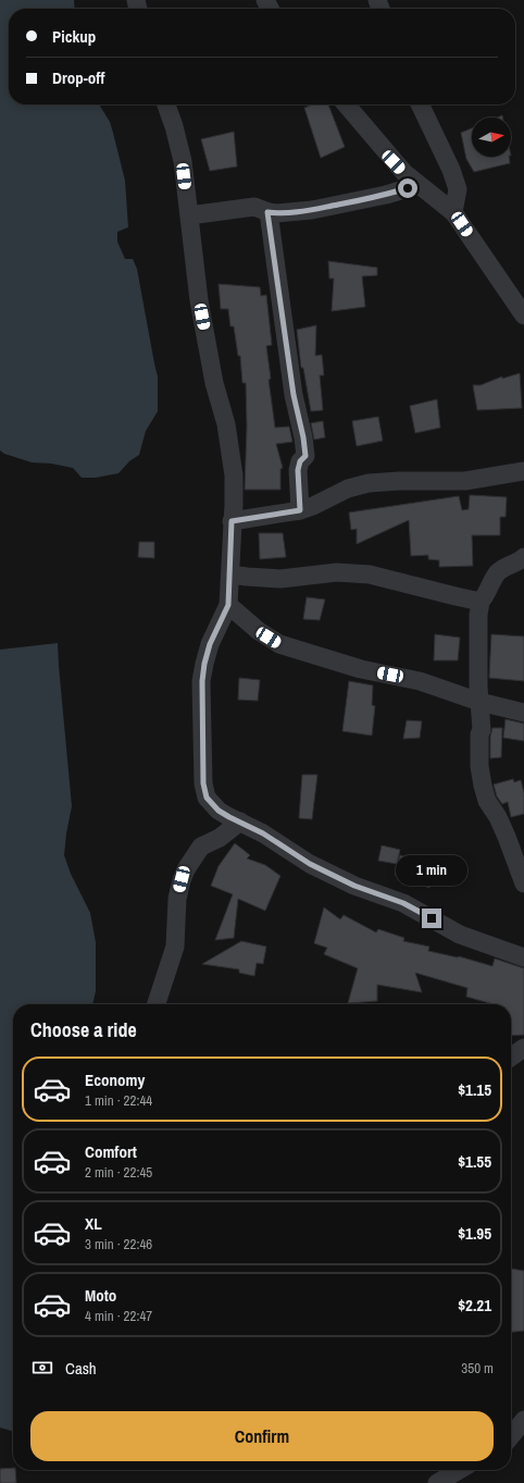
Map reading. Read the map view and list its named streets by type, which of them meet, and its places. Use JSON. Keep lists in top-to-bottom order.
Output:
{
  "north": "right",
  "page": {
    "banner": ["Pickup", "Drop-off"],
    "bubble": "1 min",
    "heading": "Choose a ride",
    "list": [
      {
        "name": "Economy",
        "note": "1 min · 22:44",
        "value": "$1.15"
      },
      {
        "name": "Comfort",
        "note": "2 min · 22:45",
        "value": "$1.55"
      },
      {
        "name": "XL",
        "note": "3 min · 22:46",
        "value": "$1.95"
      },
      {
        "name": "Moto",
        "note": "4 min · 22:47",
        "value": "$2.21"
      }
    ],
    "pay": ["Cash", "350 m"],
    "buttons": "Confirm"
  }
}
